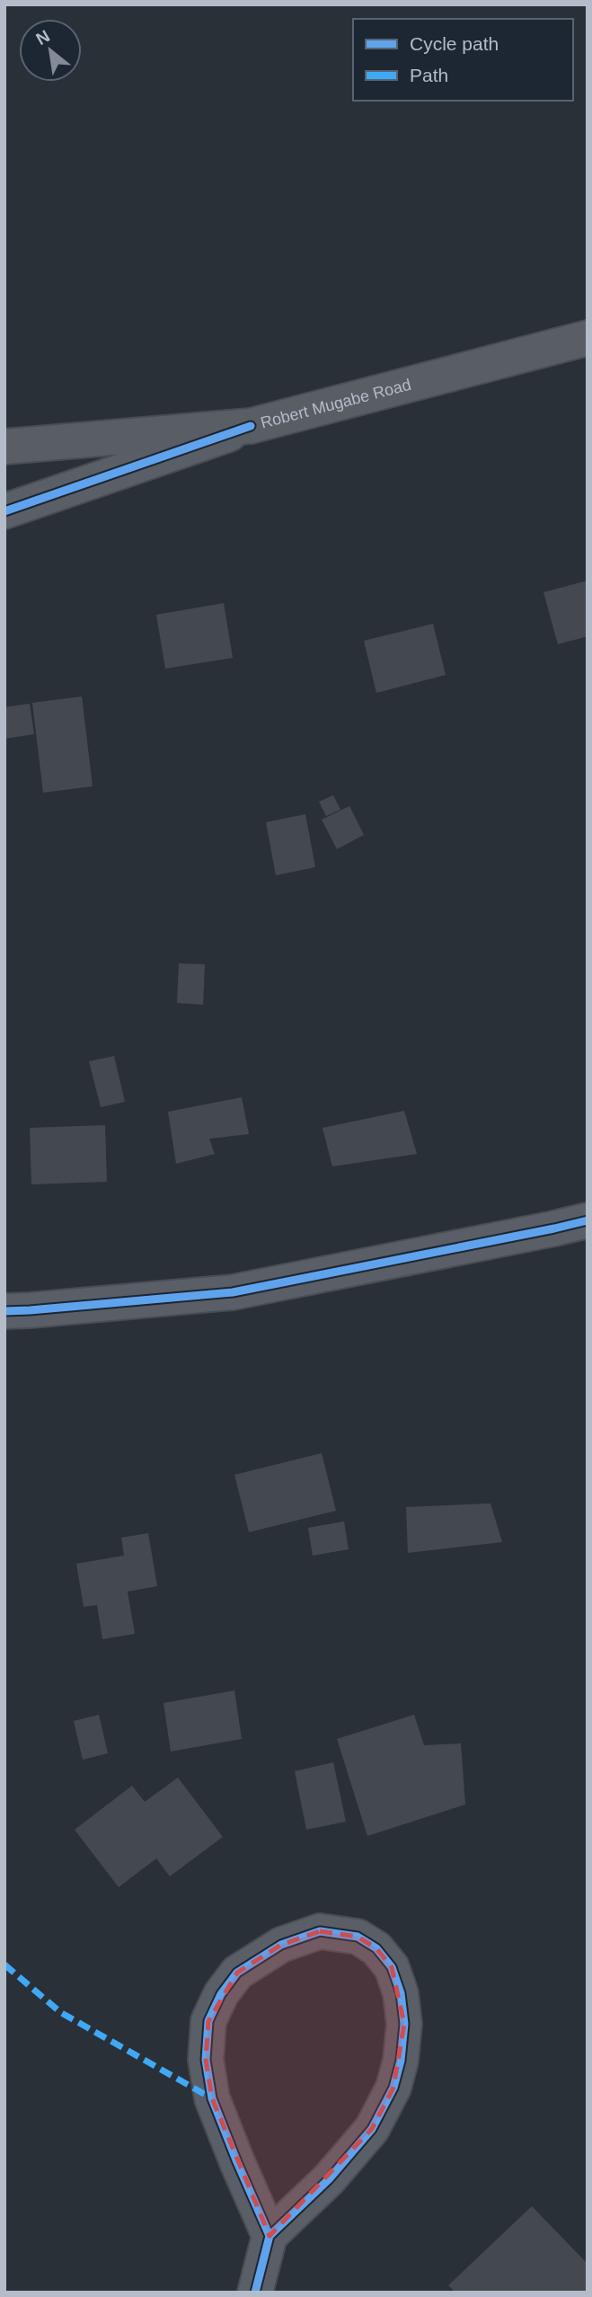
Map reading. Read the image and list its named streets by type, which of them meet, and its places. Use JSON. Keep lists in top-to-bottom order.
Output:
{
  "streets": {
    "main road": ["Robert Mugabe Road"]
  },
  "legend": ["Cycle path", "Path"],
  "north": "top left"
}
